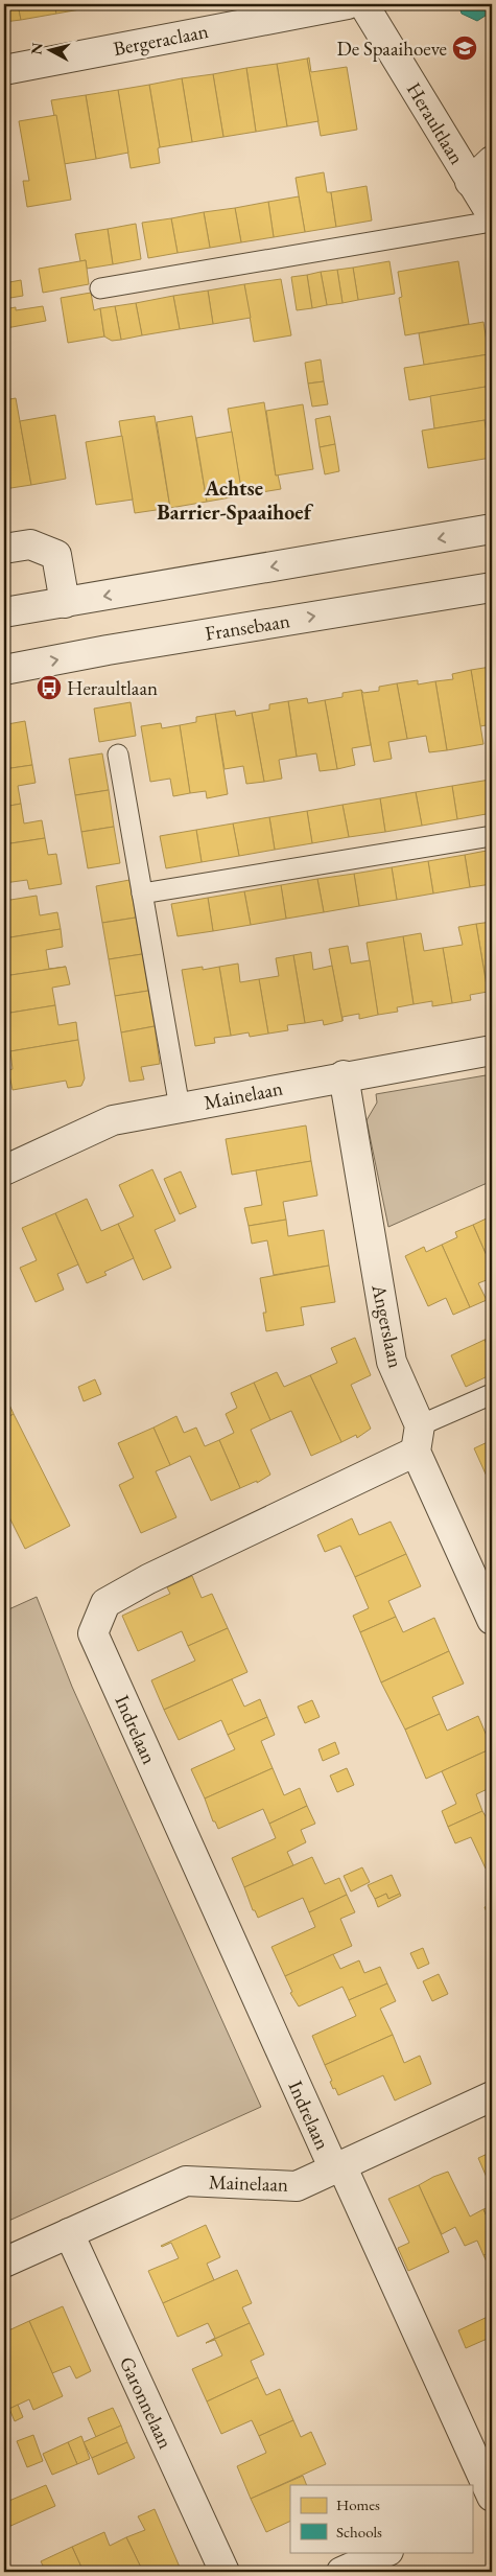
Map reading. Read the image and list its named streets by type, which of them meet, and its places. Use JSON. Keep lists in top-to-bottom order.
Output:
{
  "streets": {
    "street": [
      "Bergeraclaan",
      "Heraultlaan",
      "Fransebaan",
      "Mainelaan",
      "Angerslaan",
      "Indrelaan",
      "Garonnelaan"
    ]
  },
  "crossings": [
    ["Mainelaan", "Angerslaan"],
    ["Mainelaan", "Indrelaan"],
    ["Mainelaan", "Garonnelaan"],
    ["Angerslaan", "Indrelaan"]
  ],
  "districts": ["Achtse Barrier-Spaaihoef"],
  "places": {
    "school or university": ["De Spaaihoeve"],
    "bus stop": ["Heraultlaan"]
  },
  "legend": ["Homes", "Schools"],
  "north": "left"
}
